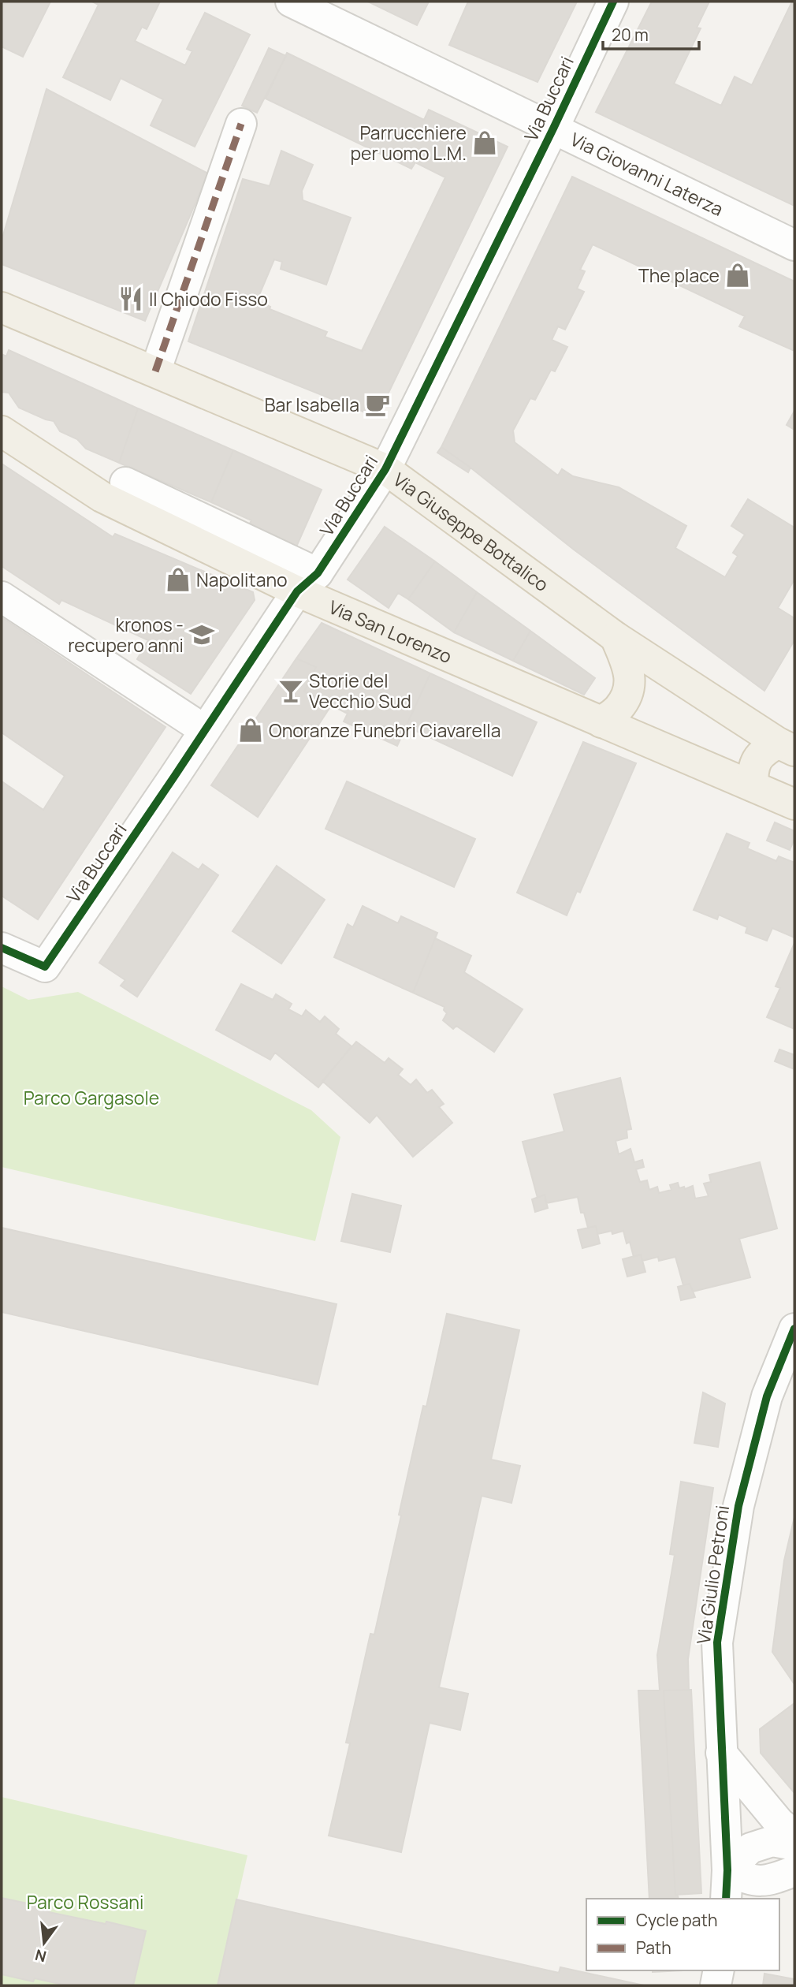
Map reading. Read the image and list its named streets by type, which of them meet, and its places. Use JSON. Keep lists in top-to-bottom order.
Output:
{
  "streets": {
    "main road": ["Via Giuseppe Bottalico", "Via San Lorenzo"],
    "street": ["Via Buccari", "Via Giovanni Laterza", "Via Giulio Petroni"]
  },
  "crossings": [
    ["Via Buccari", "Via Giovanni Laterza"],
    ["Via Buccari", "Via Giuseppe Bottalico"],
    ["Via Buccari", "Via San Lorenzo"]
  ],
  "parks": ["Parco Gargasole", "Parco Rossani"],
  "places": {
    "shop": [
      "Parrucchiere per uomo L.M.",
      "The place",
      "Napolitano",
      "Onoranze Funebri Ciavarella"
    ],
    "restaurant": ["Il Chiodo Fisso"],
    "cafe": ["Bar Isabella"],
    "school or university": ["kronos - recupero anni"],
    "bar": ["Storie del Vecchio Sud"]
  },
  "legend": ["Cycle path", "Path"],
  "scale_bar": "20 m",
  "north": "bottom"
}
